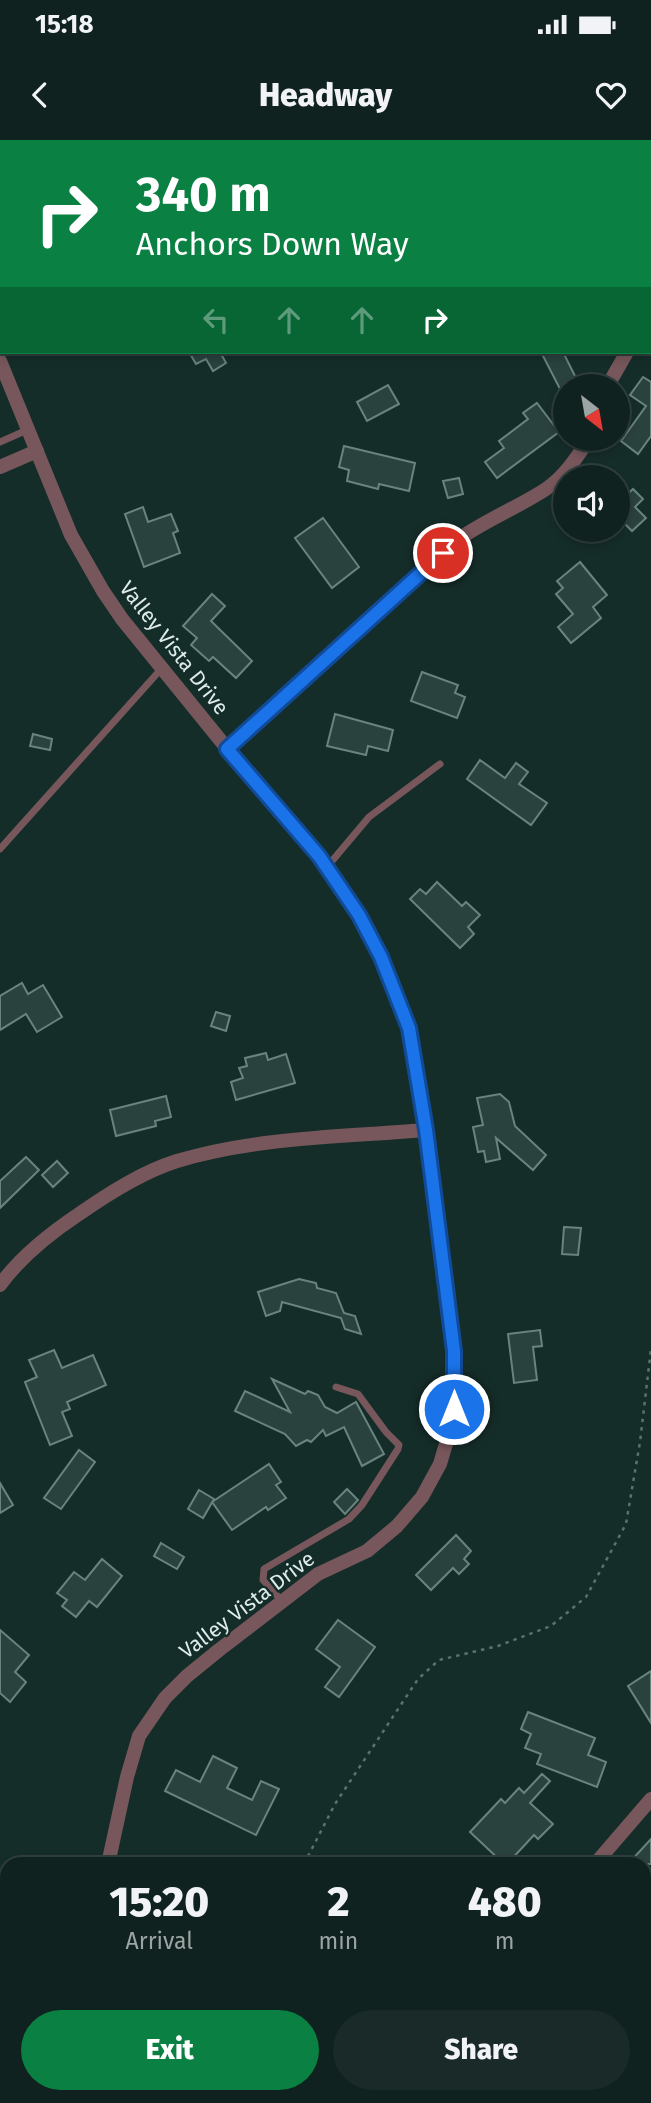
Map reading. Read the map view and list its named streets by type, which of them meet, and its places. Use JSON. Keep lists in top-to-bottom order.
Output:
{
  "streets": {
    "street": ["Valley Vista Drive"]
  },
  "north": "bottom right",
  "page": {
    "status": "15:18",
    "header": "Headway",
    "turn": ["340 m", "Anchors Down Way"],
    "eta": [
      "15:20",
      "Arrival",
      "2",
      "min",
      "480",
      "m"
    ],
    "buttons": ["Exit", "Share"]
  }
}
